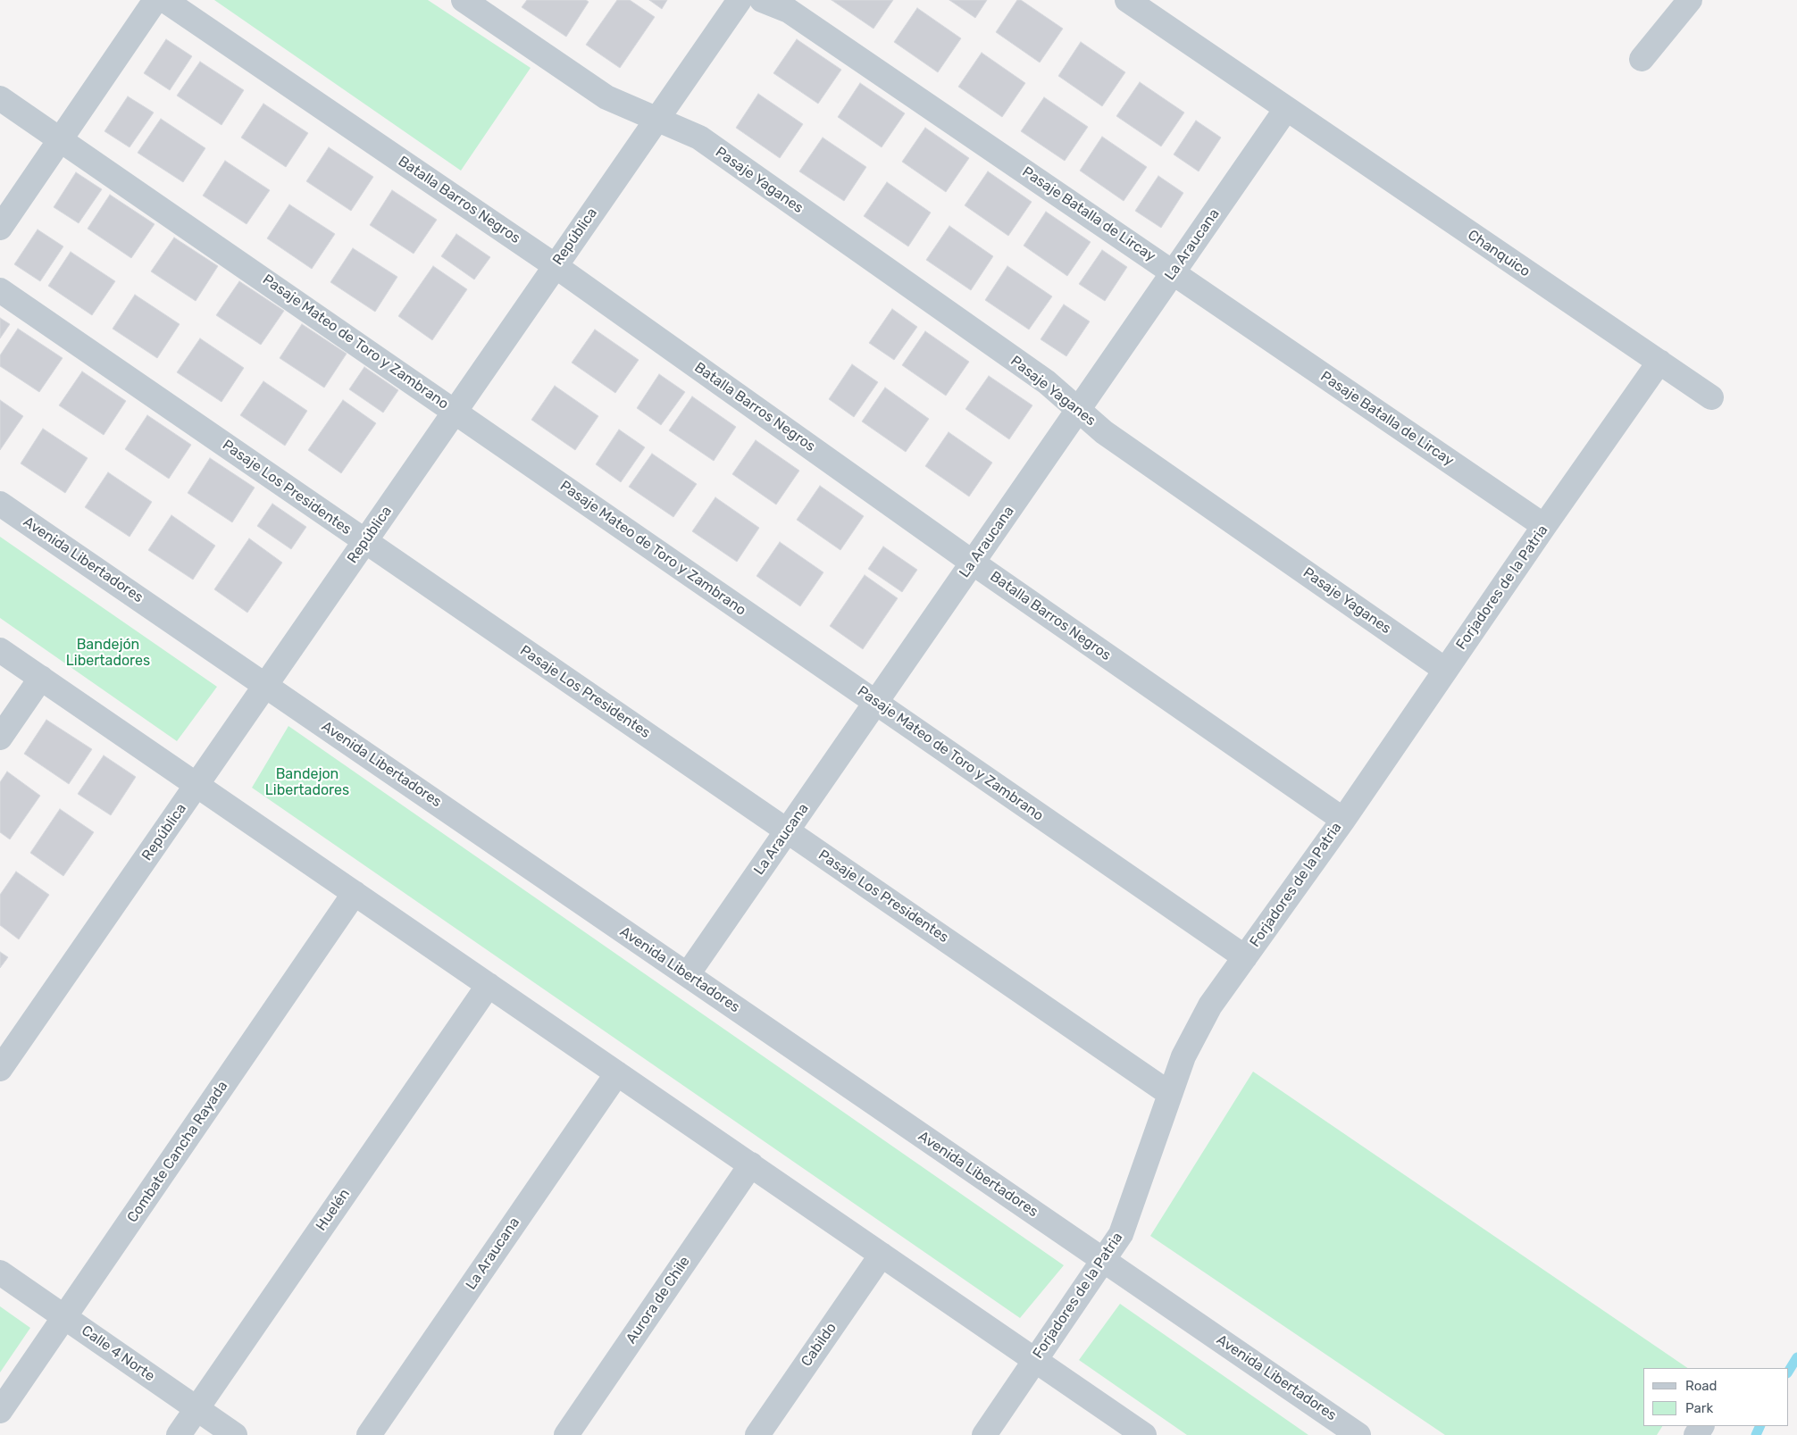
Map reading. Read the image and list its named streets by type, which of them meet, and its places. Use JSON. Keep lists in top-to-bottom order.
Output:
{
  "streets": {
    "street": [
      "Pasaje Yaganes",
      "Batalla Barros Negros",
      "Pasaje Batalla de Lircay",
      "República",
      "La Araucana",
      "Chanquico",
      "Pasaje Mateo de Toro y Zambrano",
      "Pasaje Los Presidentes",
      "Avenida Libertadores",
      "Forjadores de la Patria",
      "Combate Cancha Rayada",
      "Huelén",
      "Aurora de Chile",
      "Cabildo",
      "Calle 4 Norte"
    ]
  },
  "crossings": [
    ["Pasaje Yaganes", "República"],
    ["Pasaje Yaganes", "La Araucana"],
    ["Pasaje Yaganes", "Forjadores de la Patria"],
    ["Batalla Barros Negros", "República"],
    ["Batalla Barros Negros", "La Araucana"],
    ["Batalla Barros Negros", "Forjadores de la Patria"],
    ["Pasaje Batalla de Lircay", "La Araucana"],
    ["Pasaje Batalla de Lircay", "Forjadores de la Patria"],
    ["República", "Pasaje Mateo de Toro y Zambrano"],
    ["República", "Pasaje Los Presidentes"],
    ["República", "Avenida Libertadores"],
    ["La Araucana", "Chanquico"],
    ["La Araucana", "Pasaje Mateo de Toro y Zambrano"],
    ["La Araucana", "Pasaje Los Presidentes"],
    ["La Araucana", "Avenida Libertadores"],
    ["Chanquico", "Forjadores de la Patria"],
    ["Pasaje Mateo de Toro y Zambrano", "Forjadores de la Patria"],
    ["Pasaje Los Presidentes", "Forjadores de la Patria"],
    ["Avenida Libertadores", "Forjadores de la Patria"],
    ["Combate Cancha Rayada", "Calle 4 Norte"],
    ["Huelén", "Calle 4 Norte"]
  ],
  "parks": ["Bandejón Libertadores", "Bandejon Libertadores"],
  "legend": ["Road", "Park"]
}
